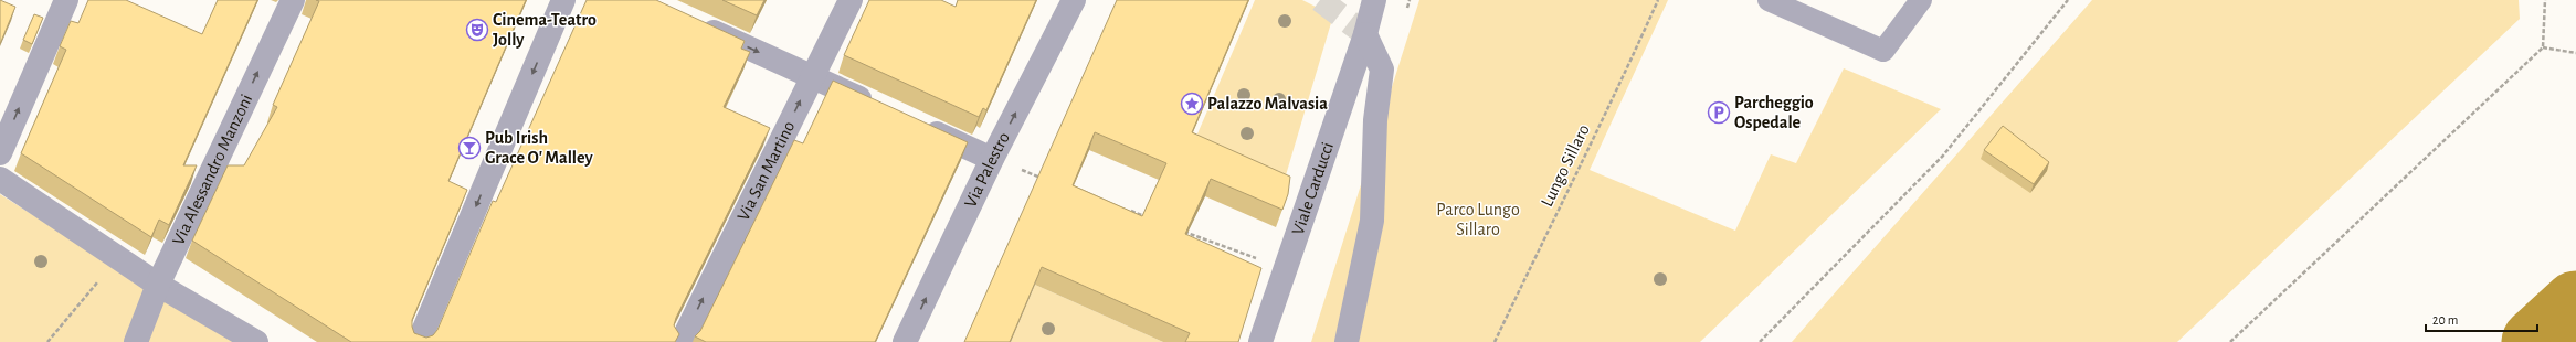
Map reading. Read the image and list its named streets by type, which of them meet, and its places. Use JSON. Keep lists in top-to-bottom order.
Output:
{
  "streets": {
    "street": [
      "Via Alessandro Manzoni",
      "Via Palestro",
      "Via San Martino",
      "Viale Carducci"
    ],
    "path": ["Lungo Sillaro"]
  },
  "one_way": ["Via Palestro", "Via San Martino"],
  "parks": ["Parco Lungo Sillaro"],
  "places": {
    "theatre": ["Cinema-Teatro Jolly"],
    "place": ["Palazzo Malvasia"],
    "parking": ["Parcheggio Ospedale"],
    "bar": ["Pub Irish Grace O' Malley"]
  },
  "scale_bar": "20 m"
}
